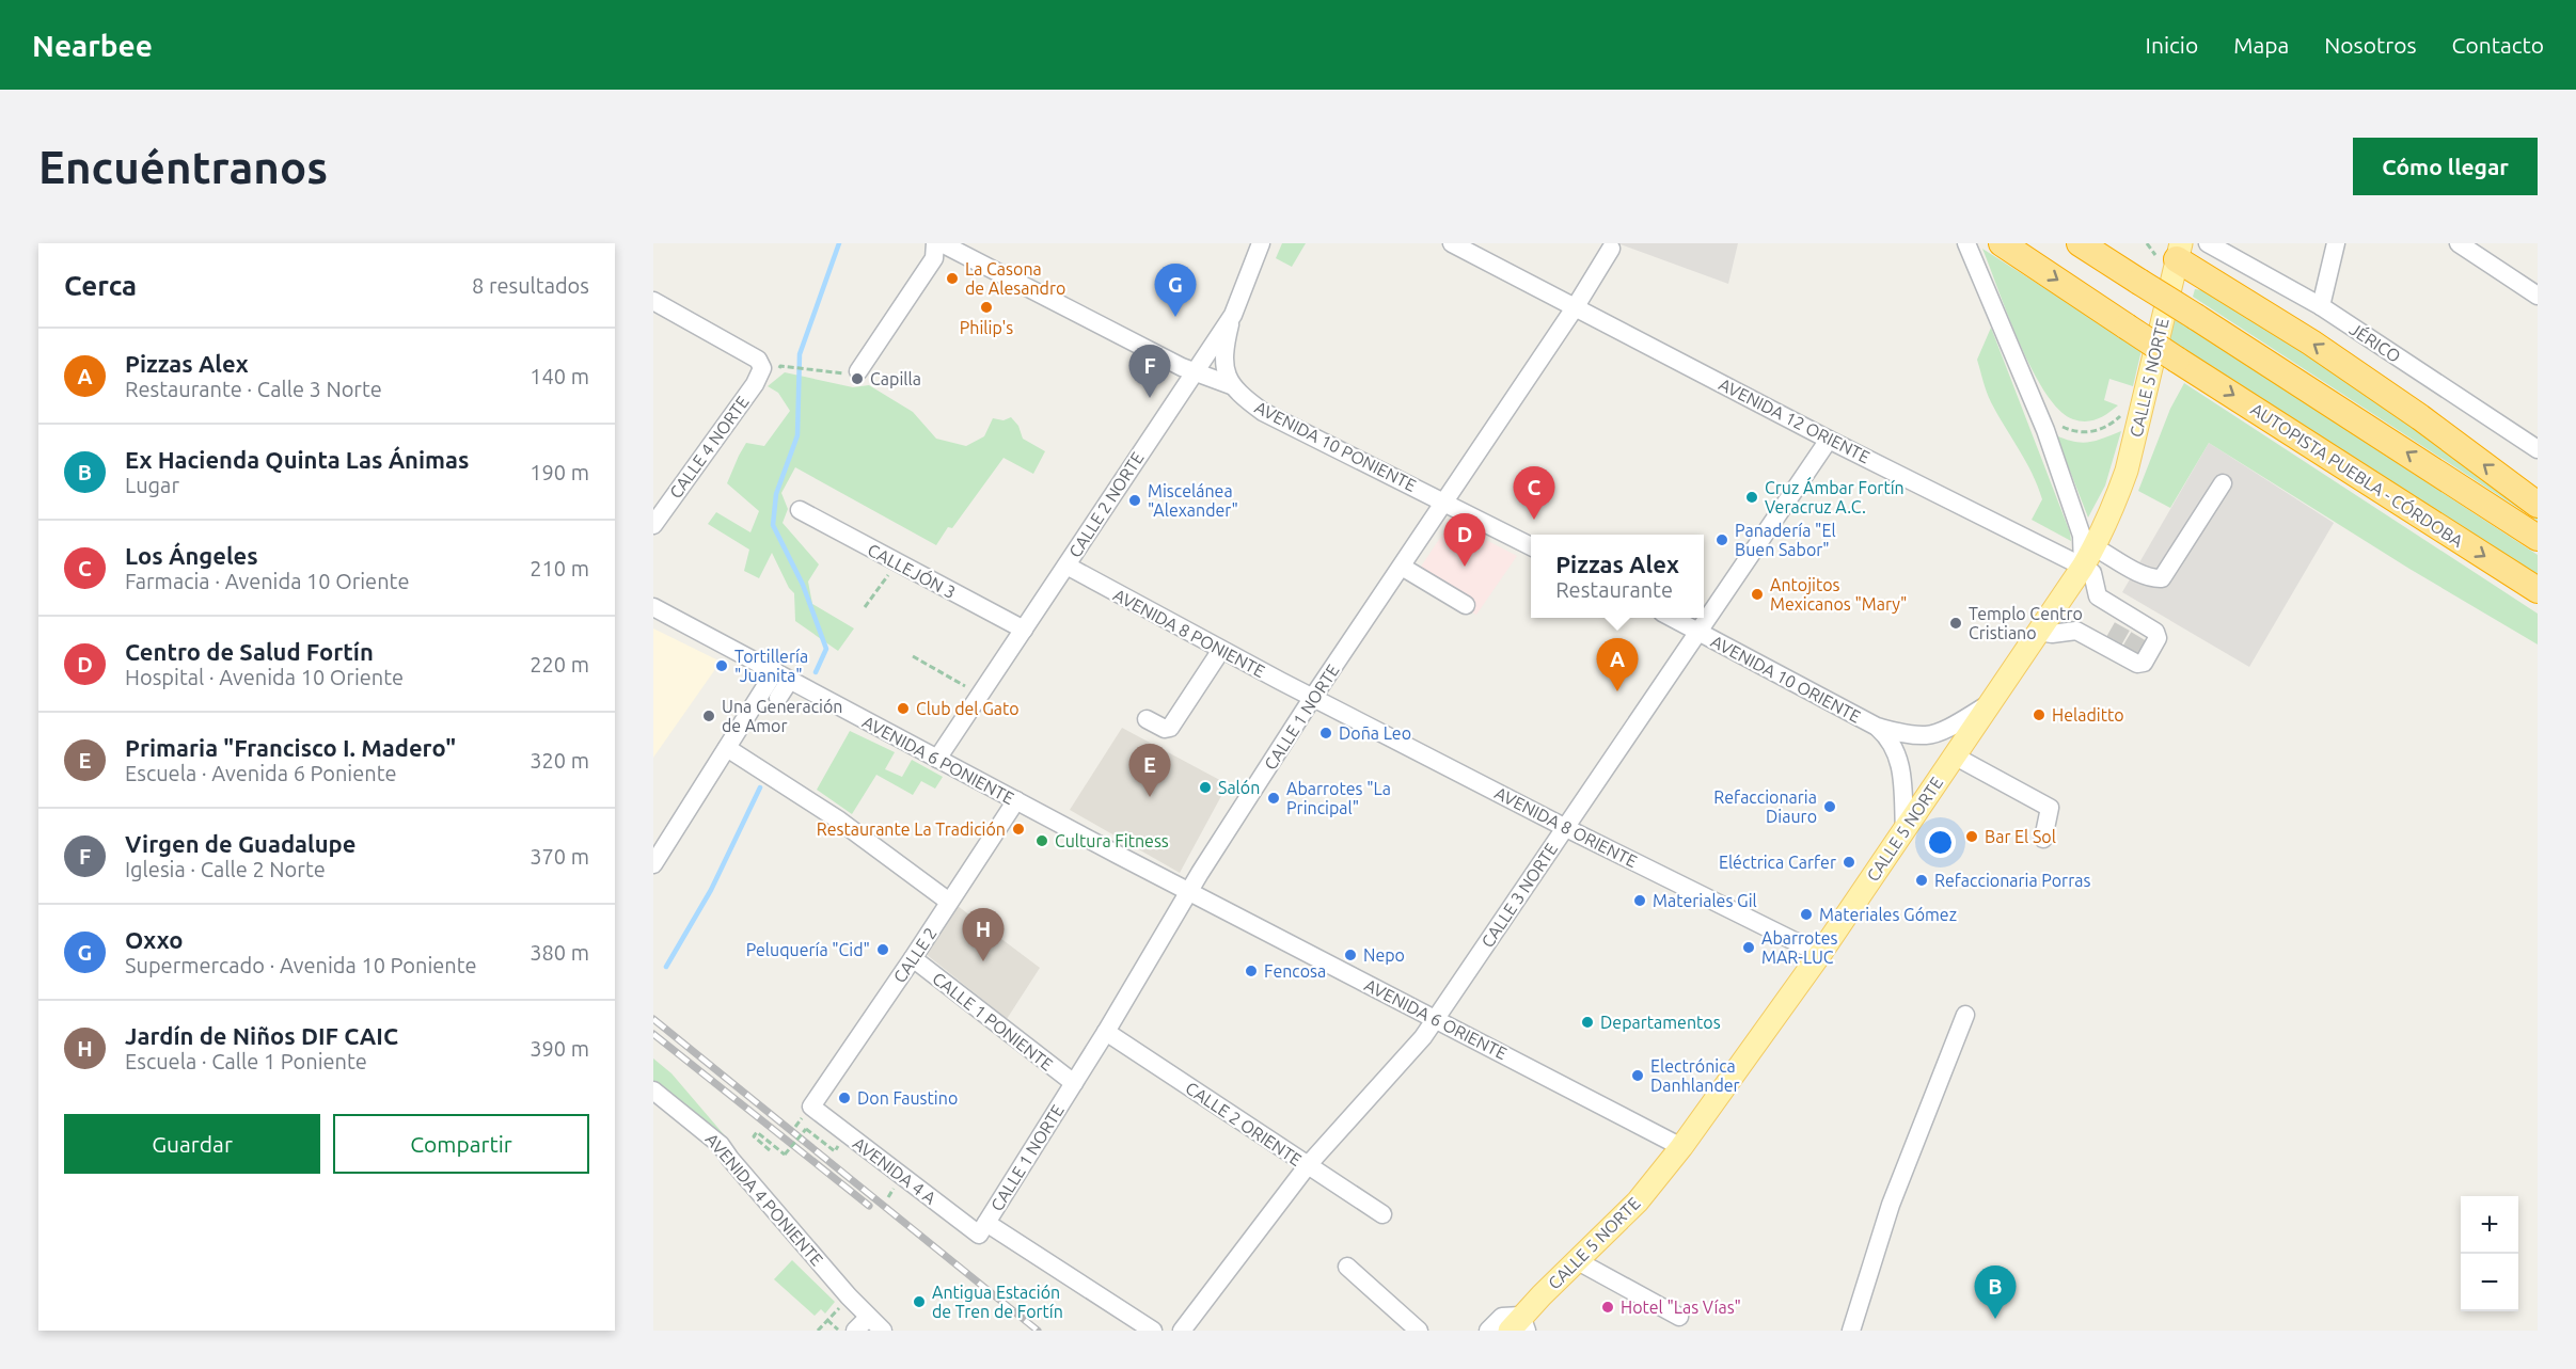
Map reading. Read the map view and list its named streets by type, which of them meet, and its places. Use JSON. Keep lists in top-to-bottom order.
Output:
{
  "streets": {
    "highway": ["AUTOPISTA PUEBLA - CÓRDOBA"],
    "main road": ["CALLE 5 NORTE"],
    "street": [
      "JÉRICO",
      "AVENIDA 12 ORIENTE",
      "AVENIDA 10 PONIENTE",
      "CALLE 4 NORTE",
      "CALLE 2 NORTE",
      "CALLEJÓN 3",
      "AVENIDA 8 PONIENTE",
      "AVENIDA 10 ORIENTE",
      "CALLE 1 NORTE",
      "AVENIDA 6 PONIENTE",
      "AVENIDA 8 ORIENTE",
      "CALLE 3 NORTE",
      "CALLE 2",
      "AVENIDA 6 ORIENTE",
      "CALLE 1 PONIENTE",
      "CALLE 2 ORIENTE",
      "AVENIDA 4 A",
      "AVENIDA 4 PONIENTE"
    ]
  },
  "crossings": [
    ["CALLE 5 NORTE", "AVENIDA 12 ORIENTE"],
    ["CALLE 5 NORTE", "AVENIDA 8 ORIENTE"],
    ["CALLE 5 NORTE", "AVENIDA 6 ORIENTE"],
    ["AVENIDA 12 ORIENTE", "CALLE 1 NORTE"],
    ["AVENIDA 12 ORIENTE", "CALLE 3 NORTE"],
    ["AVENIDA 10 PONIENTE", "CALLE 2 NORTE"],
    ["AVENIDA 10 PONIENTE", "CALLE 1 NORTE"],
    ["CALLE 2 NORTE", "CALLEJÓN 3"],
    ["CALLE 2 NORTE", "AVENIDA 8 PONIENTE"],
    ["CALLE 2 NORTE", "AVENIDA 6 PONIENTE"],
    ["AVENIDA 8 PONIENTE", "CALLE 1 NORTE"],
    ["AVENIDA 8 PONIENTE", "AVENIDA 8 ORIENTE"],
    ["AVENIDA 10 ORIENTE", "CALLE 3 NORTE"],
    ["CALLE 1 NORTE", "AVENIDA 6 PONIENTE"],
    ["CALLE 1 NORTE", "AVENIDA 8 ORIENTE"],
    ["CALLE 1 NORTE", "AVENIDA 6 ORIENTE"],
    ["CALLE 1 NORTE", "CALLE 1 PONIENTE"],
    ["CALLE 1 NORTE", "CALLE 2 ORIENTE"],
    ["CALLE 1 NORTE", "AVENIDA 4 A"],
    ["AVENIDA 6 PONIENTE", "CALLE 2"],
    ["AVENIDA 6 PONIENTE", "AVENIDA 6 ORIENTE"],
    ["AVENIDA 8 ORIENTE", "CALLE 3 NORTE"],
    ["CALLE 3 NORTE", "AVENIDA 6 ORIENTE"],
    ["CALLE 3 NORTE", "CALLE 2 ORIENTE"],
    ["CALLE 2", "CALLE 1 PONIENTE"],
    ["CALLE 2", "AVENIDA 4 A"]
  ],
  "places": [
    "La Casona de Alesandro",
    "Philip's",
    "Capilla",
    "Cruz Ámbar Fortín Veracruz A.C.",
    "Miscelánea \"Alexander\"",
    "Panadería \"El Buen Sabor\"",
    "Antojitos Mexicanos \"Mary\"",
    "Templo Centro Cristiano",
    "Tortillería \"Juanita\"",
    "Club del Gato",
    "Heladitto",
    "Una Generación de Amor",
    "Doña Leo",
    "Salón",
    "Abarrotes \"La Principal\"",
    "Refaccionaria Diauro",
    "Restaurante La Tradición",
    "Bar El Sol",
    "Cultura Fitness",
    "Eléctrica Carfer",
    "Refaccionaria Porras",
    "Materiales Gil",
    "Materiales Gómez",
    "Abarrotes MAR-LUC",
    "Peluquería \"Cid\"",
    "Nepo",
    "Fencosa",
    "Departamentos",
    "Electrónica Danhlander",
    "Don Faustino",
    "Antigua Estación de Tren de Fortín",
    "Hotel \"Las Vías\""
  ],
  "page": {
    "header": "Nearbee",
    "nav": [
      "Inicio",
      "Mapa",
      "Nosotros",
      "Contacto"
    ],
    "buttons": [
      "Cómo llegar",
      ["Guardar", "Compartir"]
    ],
    "title": "Encuéntranos",
    "heading": ["Cerca", "8 resultados"],
    "pins": [
      "G",
      "F",
      "C",
      "D",
      "A",
      "E",
      "H",
      "B"
    ],
    "list": [
      {
        "mark": "A",
        "name": "Pizzas Alex",
        "note": "Restaurante · Calle 3 Norte",
        "value": "140 m"
      },
      {
        "mark": "B",
        "name": "Ex Hacienda Quinta Las Ánimas",
        "note": "Lugar",
        "value": "190 m"
      },
      {
        "mark": "C",
        "name": "Los Ángeles",
        "note": "Farmacia · Avenida 10 Oriente",
        "value": "210 m"
      },
      {
        "mark": "D",
        "name": "Centro de Salud Fortín",
        "note": "Hospital · Avenida 10 Oriente",
        "value": "220 m"
      },
      {
        "mark": "E",
        "name": "Primaria \"Francisco I. Madero\"",
        "note": "Escuela · Avenida 6 Poniente",
        "value": "320 m"
      },
      {
        "mark": "F",
        "name": "Virgen de Guadalupe",
        "note": "Iglesia · Calle 2 Norte",
        "value": "370 m"
      },
      {
        "mark": "G",
        "name": "Oxxo",
        "note": "Supermercado · Avenida 10 Poniente",
        "value": "380 m"
      },
      {
        "mark": "H",
        "name": "Jardín de Niños DIF CAIC",
        "note": "Escuela · Calle 1 Poniente",
        "value": "390 m"
      }
    ],
    "popup": ["Pizzas Alex", "Restaurante"],
    "map_buttons": ["+", "−"]
  }
}
